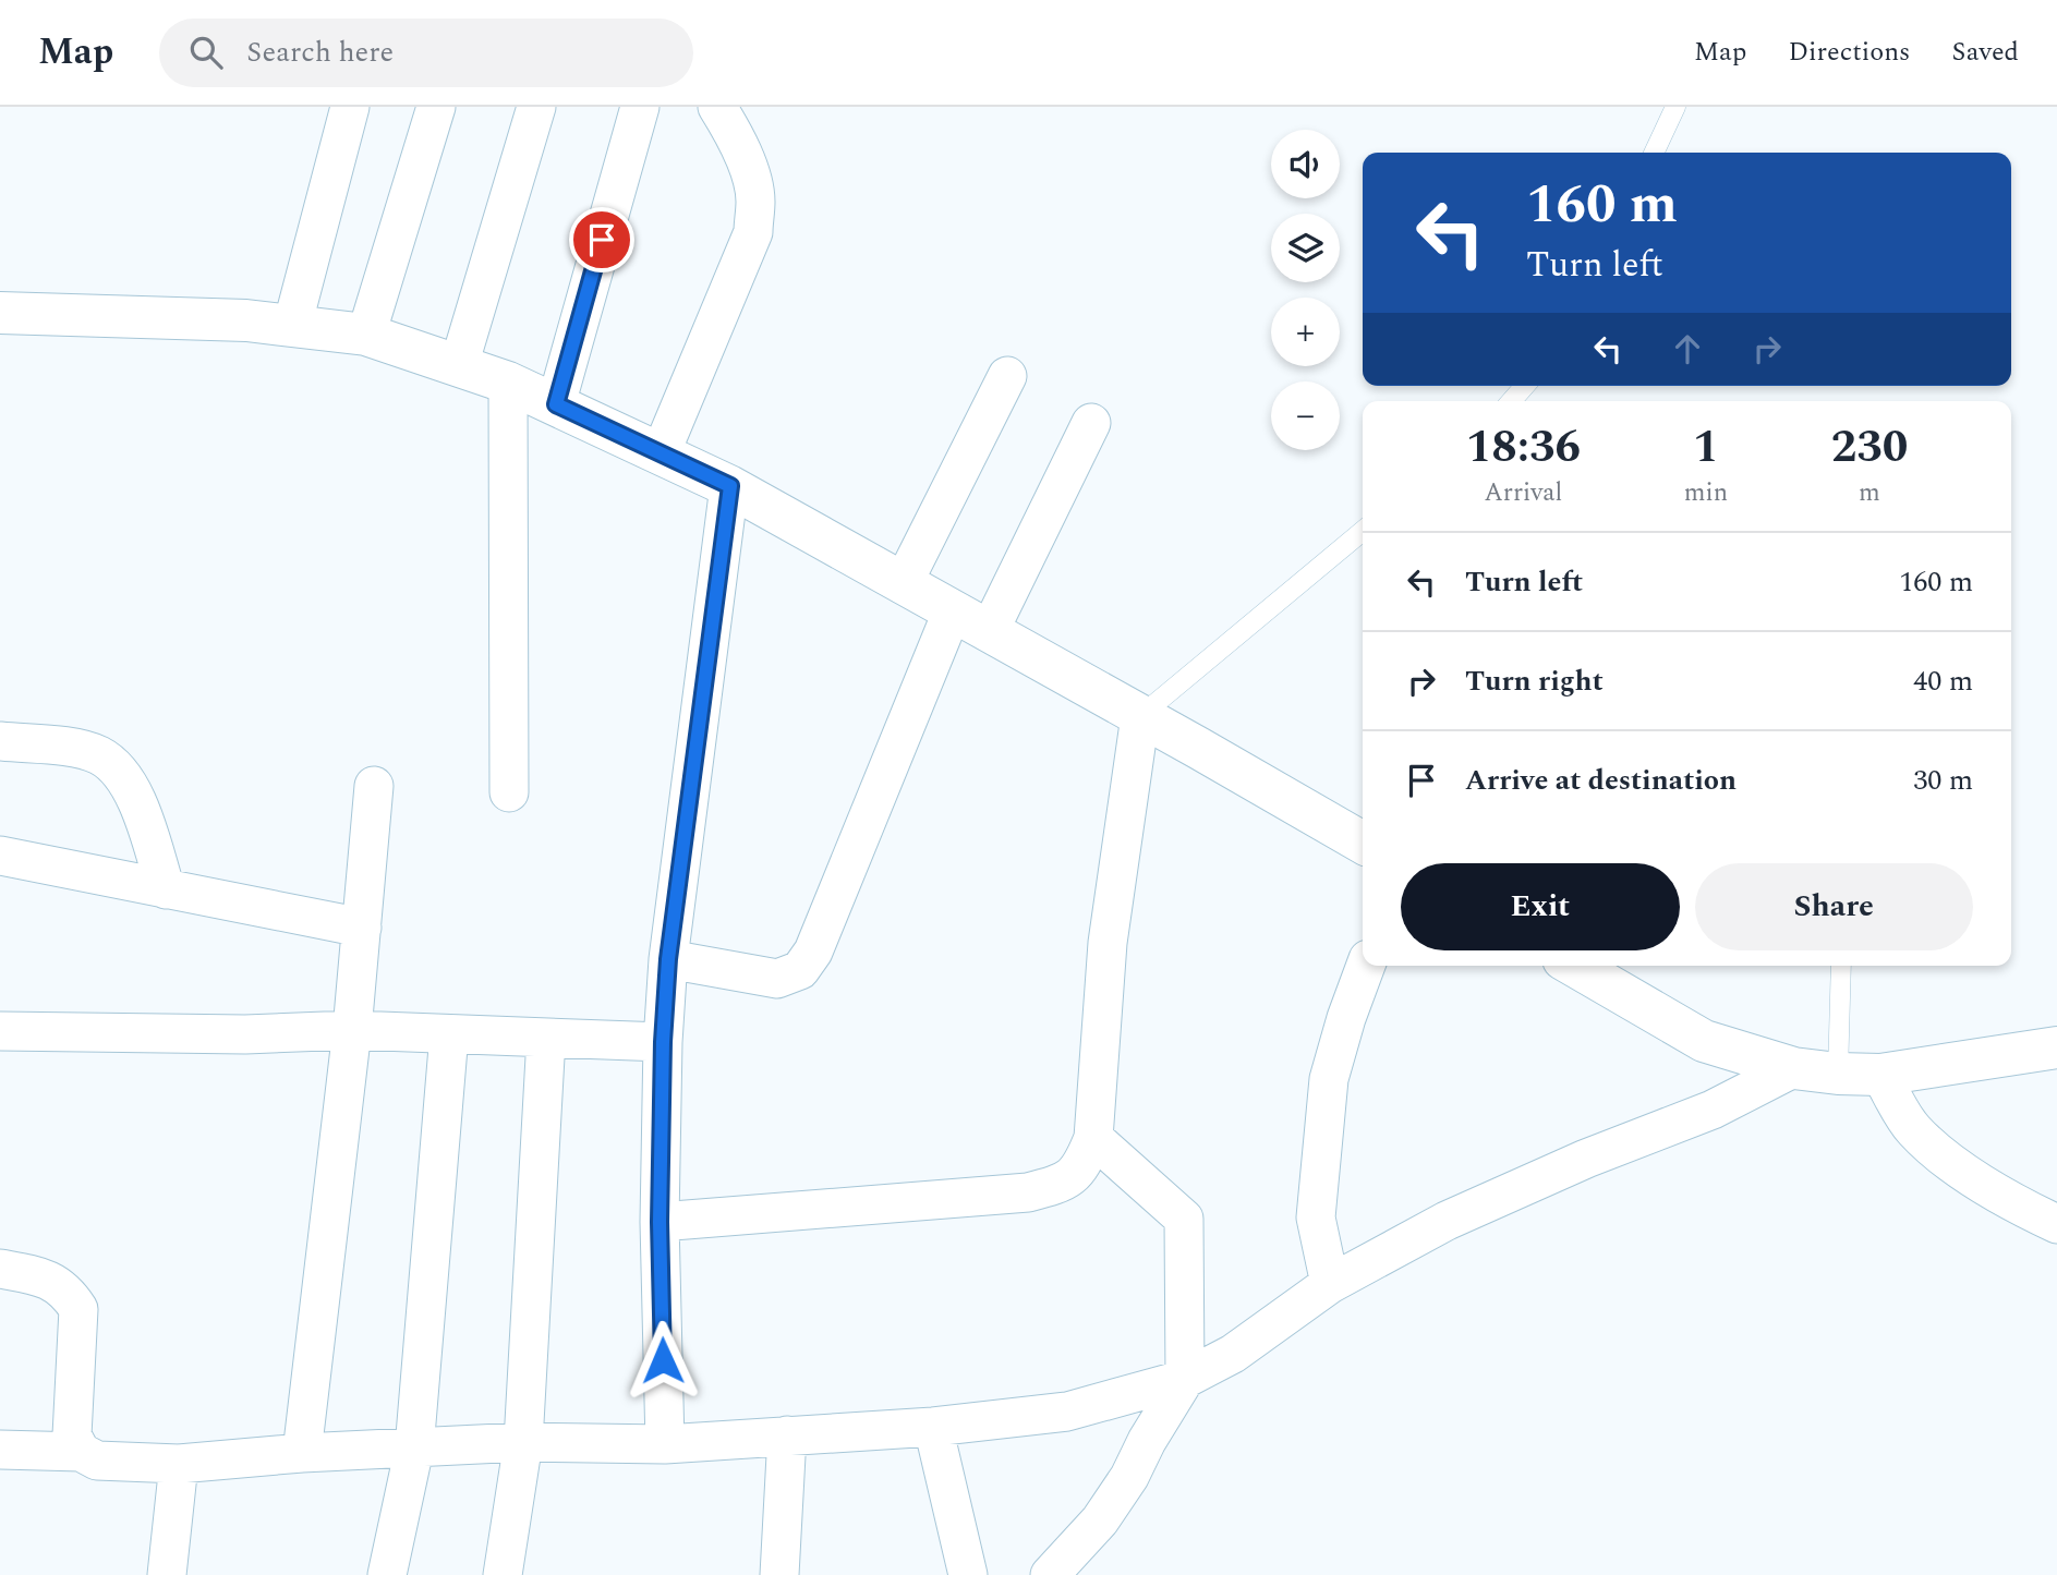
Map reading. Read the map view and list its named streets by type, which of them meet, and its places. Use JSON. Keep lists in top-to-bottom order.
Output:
{
  "page": {
    "header": "Map",
    "search": "Search here",
    "nav": ["Map", "Directions", "Saved"],
    "map_buttons": ["+", "−"],
    "turn": ["160 m", "Turn left"],
    "eta": [
      "18:36",
      "Arrival",
      "1",
      "min",
      "230",
      "m"
    ],
    "list": [
      {
        "name": "Turn left",
        "value": "160 m"
      },
      {
        "name": "Turn right",
        "value": "40 m"
      },
      {
        "name": "Arrive at destination",
        "value": "30 m"
      }
    ],
    "buttons": ["Exit", "Share"]
  }
}
